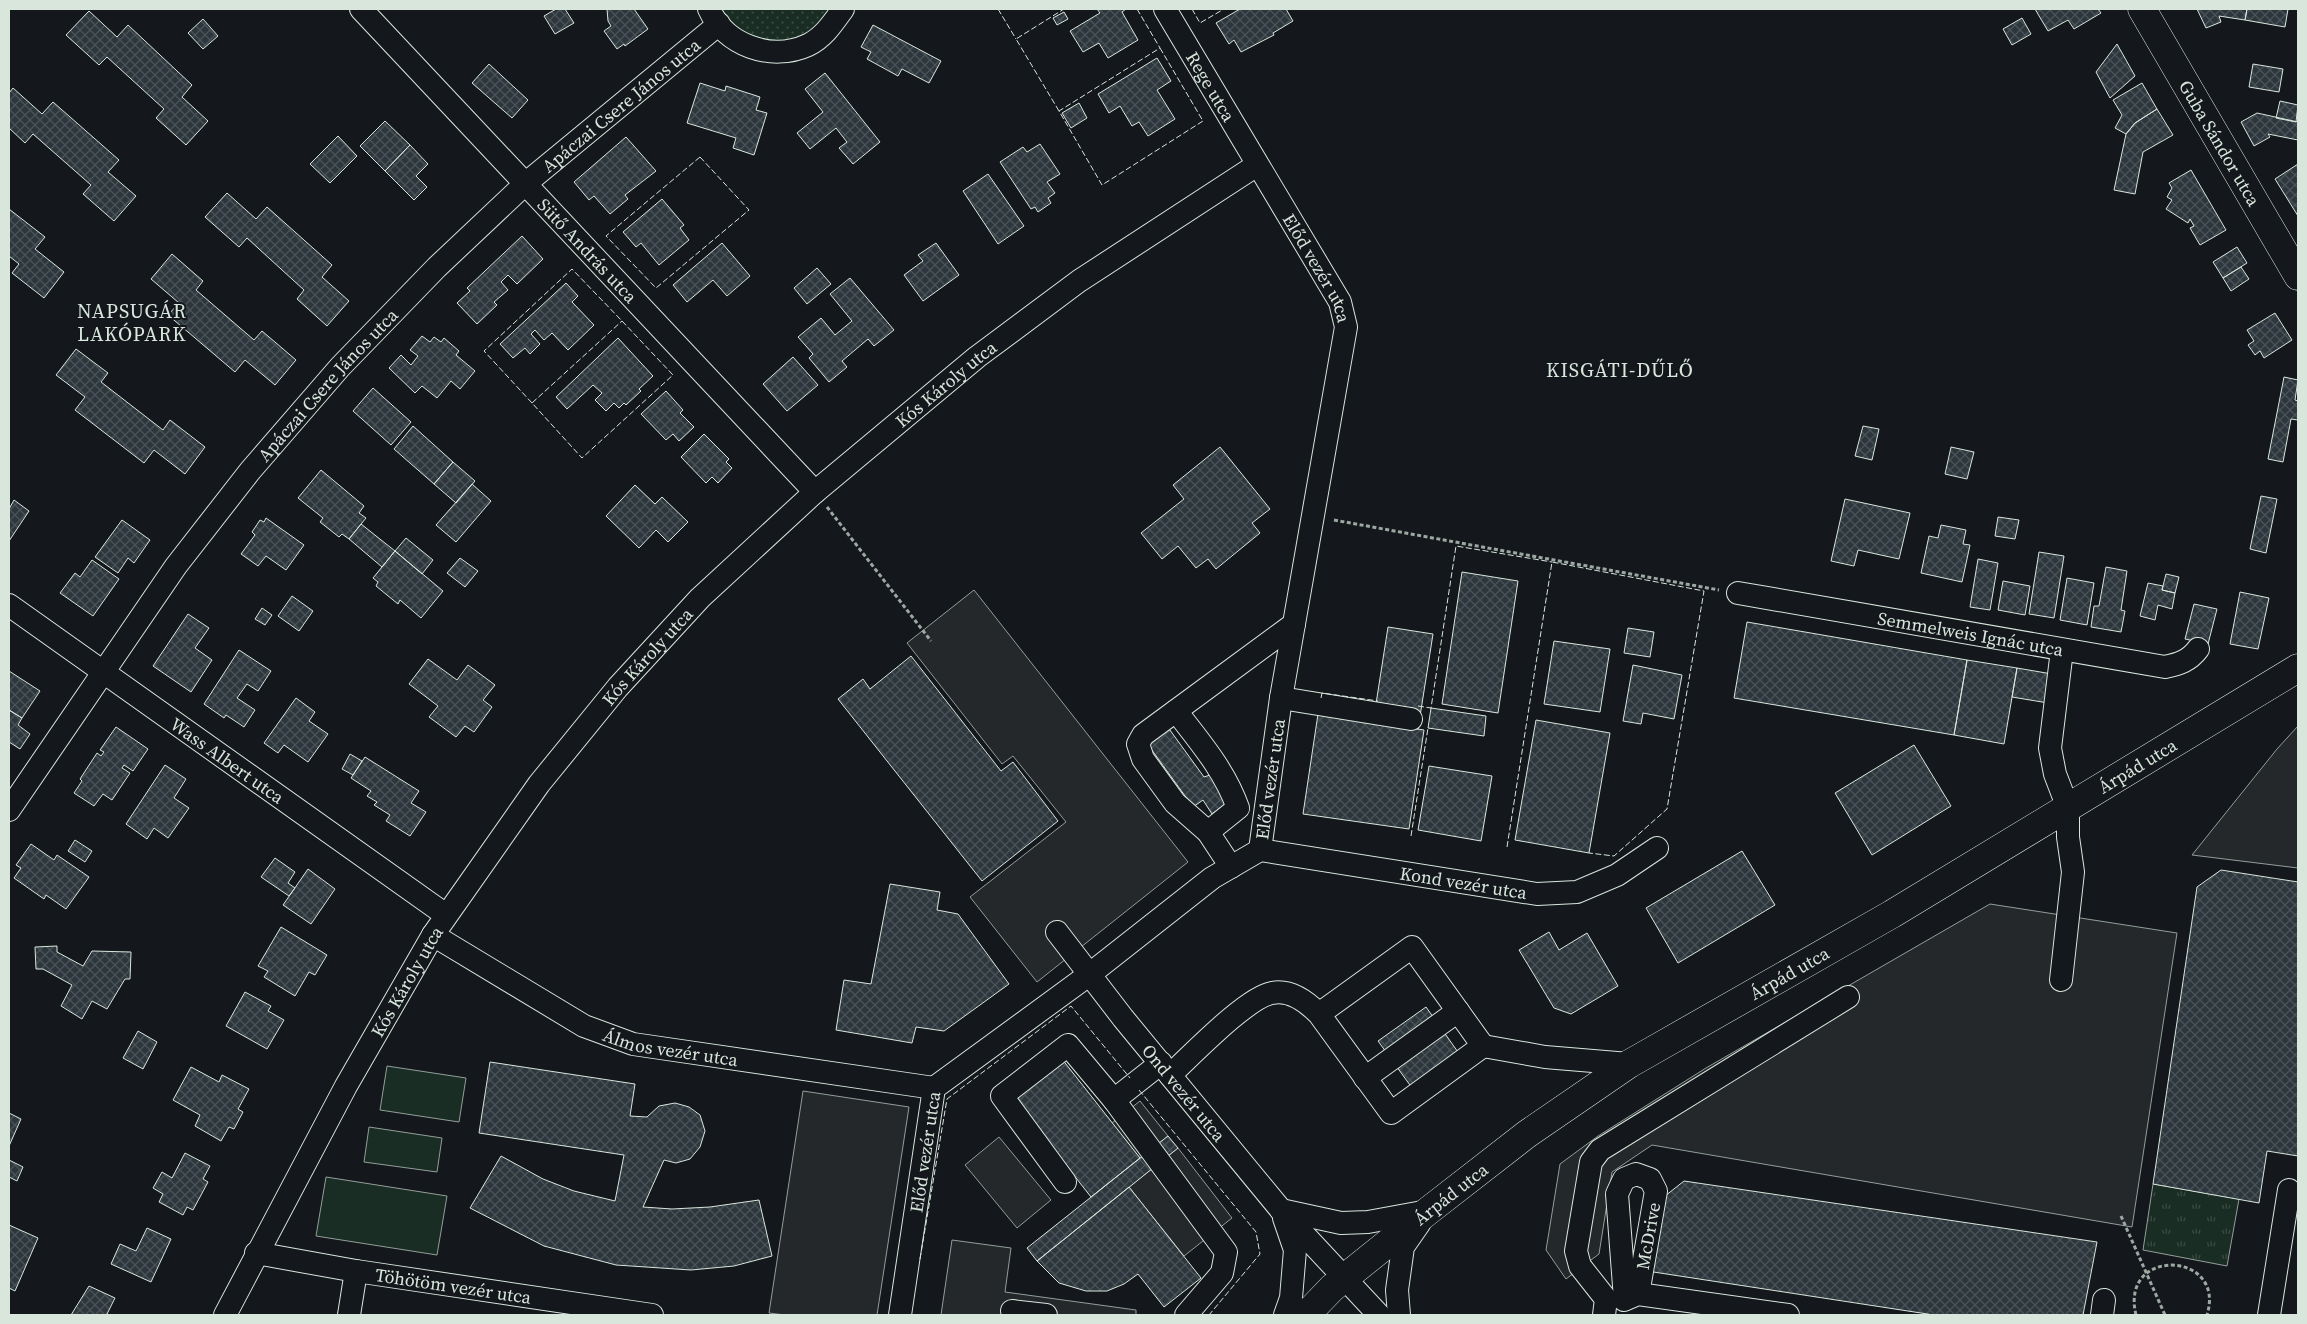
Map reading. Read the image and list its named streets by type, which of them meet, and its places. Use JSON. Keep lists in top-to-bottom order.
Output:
{
  "streets": {
    "main road": ["Guba Sándor utca", "Árpád utca"],
    "street": [
      "Rege utca",
      "Apáczai Csere János utca",
      "Sütő András utca",
      "Előd vezér utca",
      "Kós Károly utca",
      "Semmelweis Ignác utca",
      "Wass Albert utca",
      "Kond vezér utca",
      "Álmos vezér utca",
      "Ond vezér utca",
      "Töhötöm vezér utca"
    ]
  },
  "crossings": [
    ["Rege utca", "Előd vezér utca"],
    ["Rege utca", "Kós Károly utca"],
    ["Apáczai Csere János utca", "Sütő András utca"],
    ["Apáczai Csere János utca", "Wass Albert utca"],
    ["Sütő András utca", "Kós Károly utca"],
    ["Előd vezér utca", "Kós Károly utca"],
    ["Előd vezér utca", "Kond vezér utca"],
    ["Előd vezér utca", "Álmos vezér utca"],
    ["Előd vezér utca", "Ond vezér utca"],
    ["Kós Károly utca", "Wass Albert utca"],
    ["Kós Károly utca", "Álmos vezér utca"],
    ["Kós Károly utca", "Töhötöm vezér utca"],
    ["Árpád utca", "Ond vezér utca"]
  ],
  "districts": ["NAPSUGÁR LAKÓPARK", "KISGÁTI-DŰLŐ"]
}
